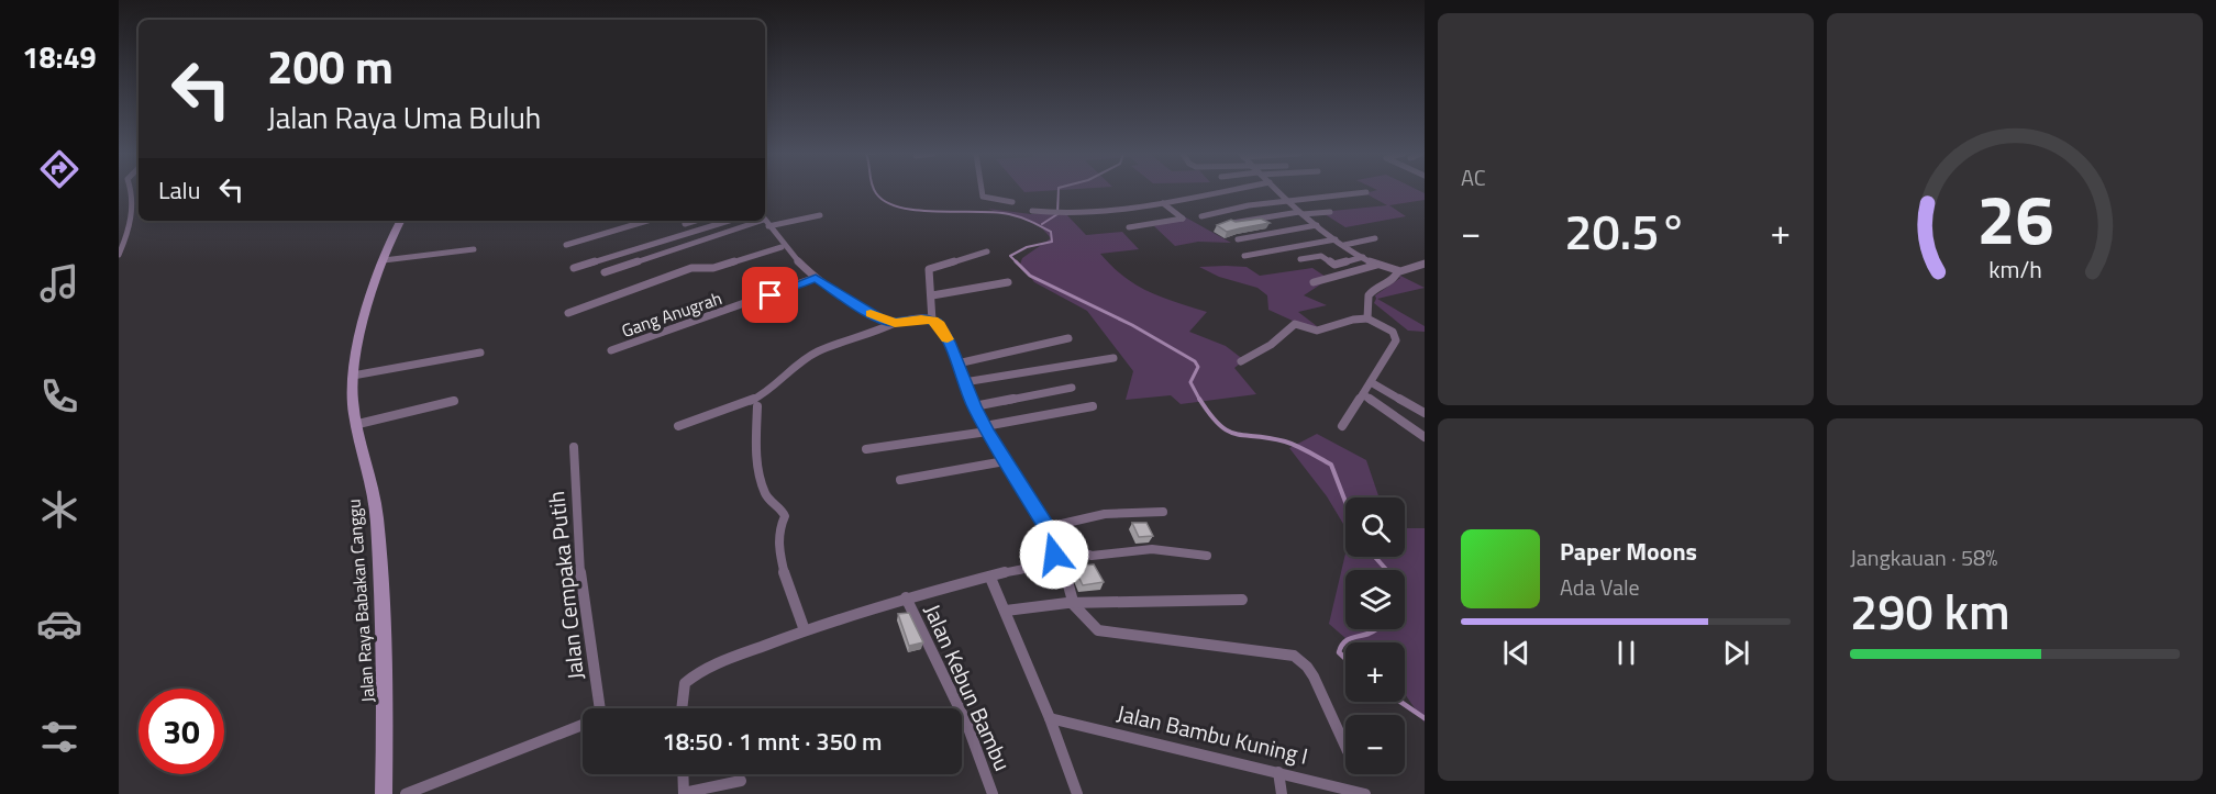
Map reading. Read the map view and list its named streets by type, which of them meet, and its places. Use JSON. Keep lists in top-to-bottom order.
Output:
{
  "streets": {
    "street": [
      "Gang Anugrah",
      "Jalan Cempaka Putih",
      "Jalan Raya Babakan Canggu",
      "Jalan Kebun Bambu",
      "Jalan Bambu Kuning I"
    ]
  },
  "page": {
    "tabs": "18:49",
    "tile": [
      "AC",
      ["Jangkauan · 58%", "290 km"]
    ],
    "turn": ["200 m", "Jalan Raya Uma Buluh"],
    "then": "Lalu",
    "heat": ["−", "20.5°", "+"],
    "map_buttons": ["+", "−"],
    "song": ["Paper Moons", "Ada Vale"],
    "limit": "30",
    "trip": "18:50 · 1 mnt · 350 m",
    "gauge": ["26", "km/h"]
  }
}
